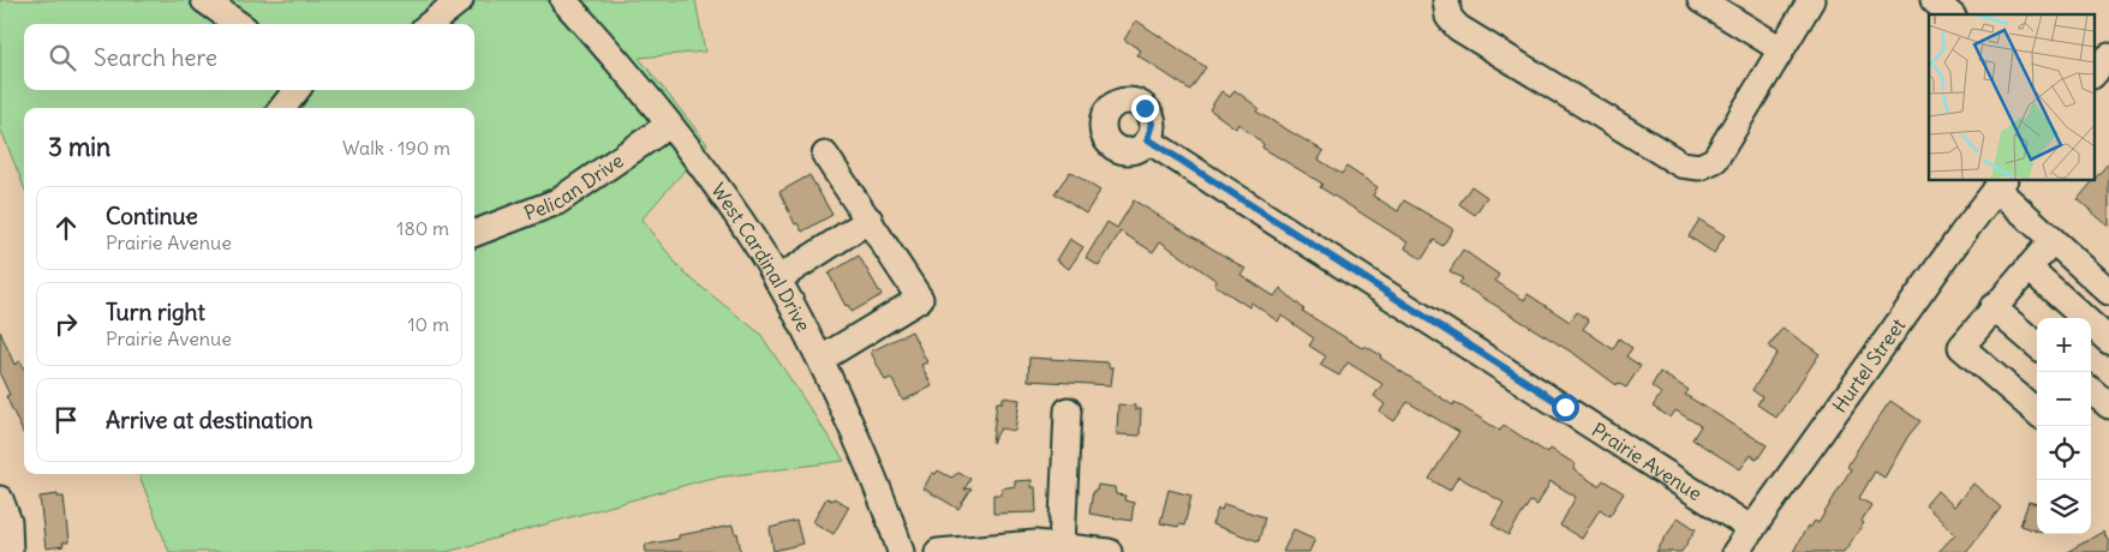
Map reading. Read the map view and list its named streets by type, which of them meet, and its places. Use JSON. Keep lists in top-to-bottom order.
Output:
{
  "streets": {
    "street": [
      "Pelican Drive",
      "West Cardinal Drive",
      "Hurtel Street",
      "Prairie Avenue"
    ]
  },
  "crossings": [
    ["Pelican Drive", "West Cardinal Drive"],
    ["Hurtel Street", "Prairie Avenue"]
  ],
  "page": {
    "search": "Search here",
    "heading": ["3 min", "Walk · 190 m"],
    "list": [
      ["Continue", "Prairie Avenue", "180 m"],
      ["Turn right", "Prairie Avenue", "10 m"],
      "Arrive at destination"
    ],
    "map_buttons": ["+", "−"]
  }
}
